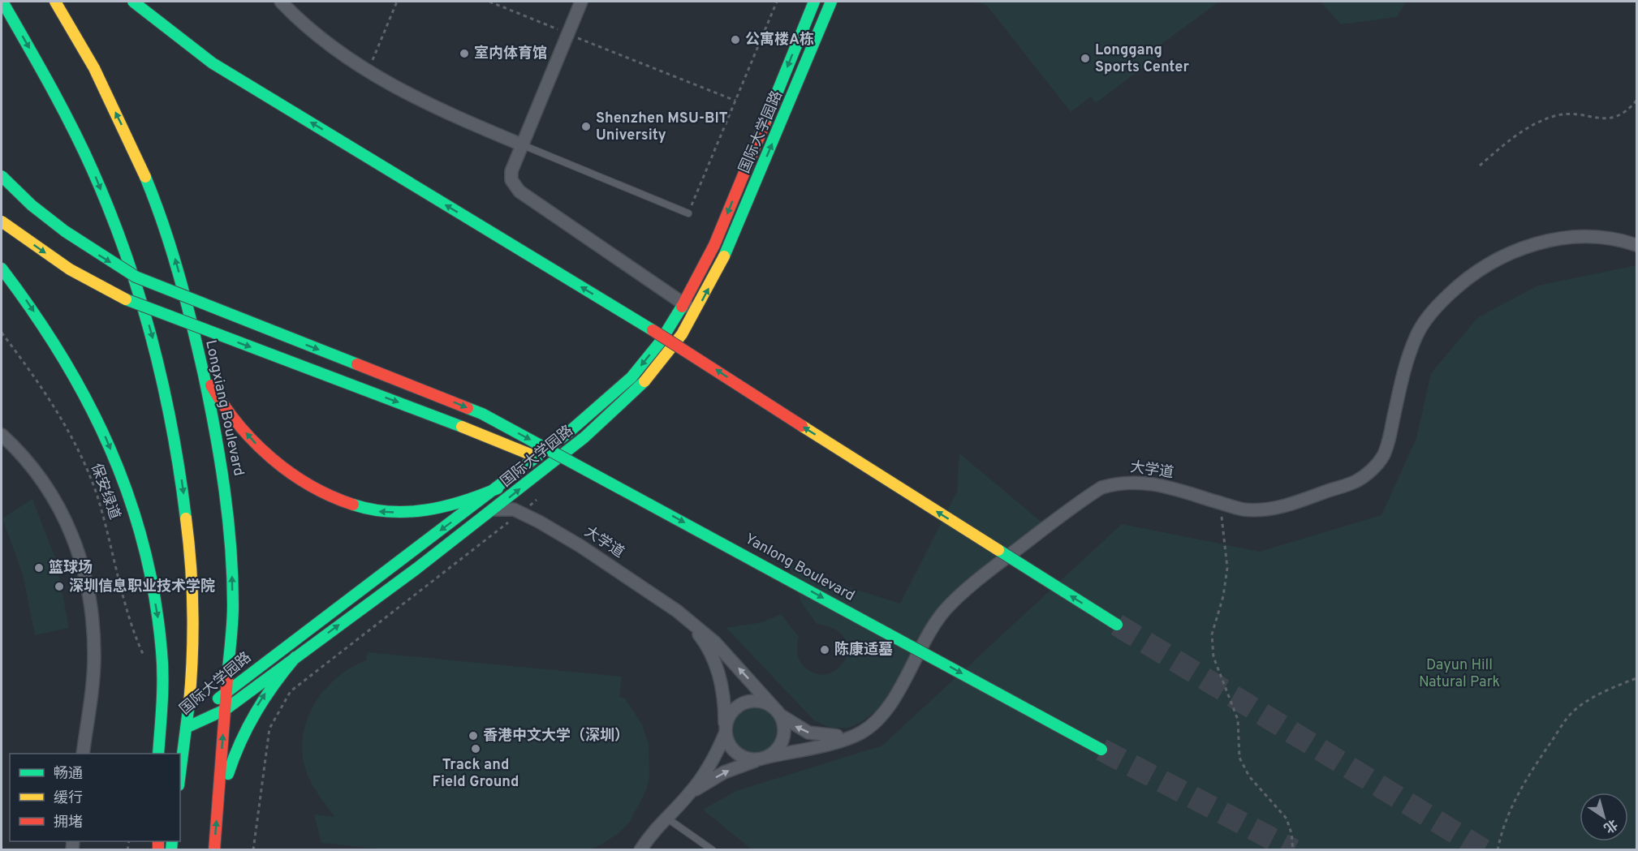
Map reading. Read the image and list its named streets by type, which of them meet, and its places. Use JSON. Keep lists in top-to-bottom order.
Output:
{
  "streets": {
    "main road": ["国际大学园路", "Longxiang Boulevard", "Yanlong Boulevard"],
    "street": ["大学道"],
    "path": ["保安绿道"]
  },
  "crossings": [
    ["国际大学园路", "Longxiang Boulevard"],
    ["国际大学园路", "大学道"]
  ],
  "parks": ["Dayun Hill Natural Park"],
  "places": [
    "公寓楼A栋",
    "室内体育馆",
    "Longgang Sports Center",
    "Shenzhen MSU-BIT University",
    "篮球场",
    "深圳信息职业技术学院",
    "陈康适墓",
    "香港中文大学（深圳）",
    "Track and Field Ground"
  ],
  "legend": ["畅通", "缓行", "拥堵"],
  "north": "bottom right"
}
